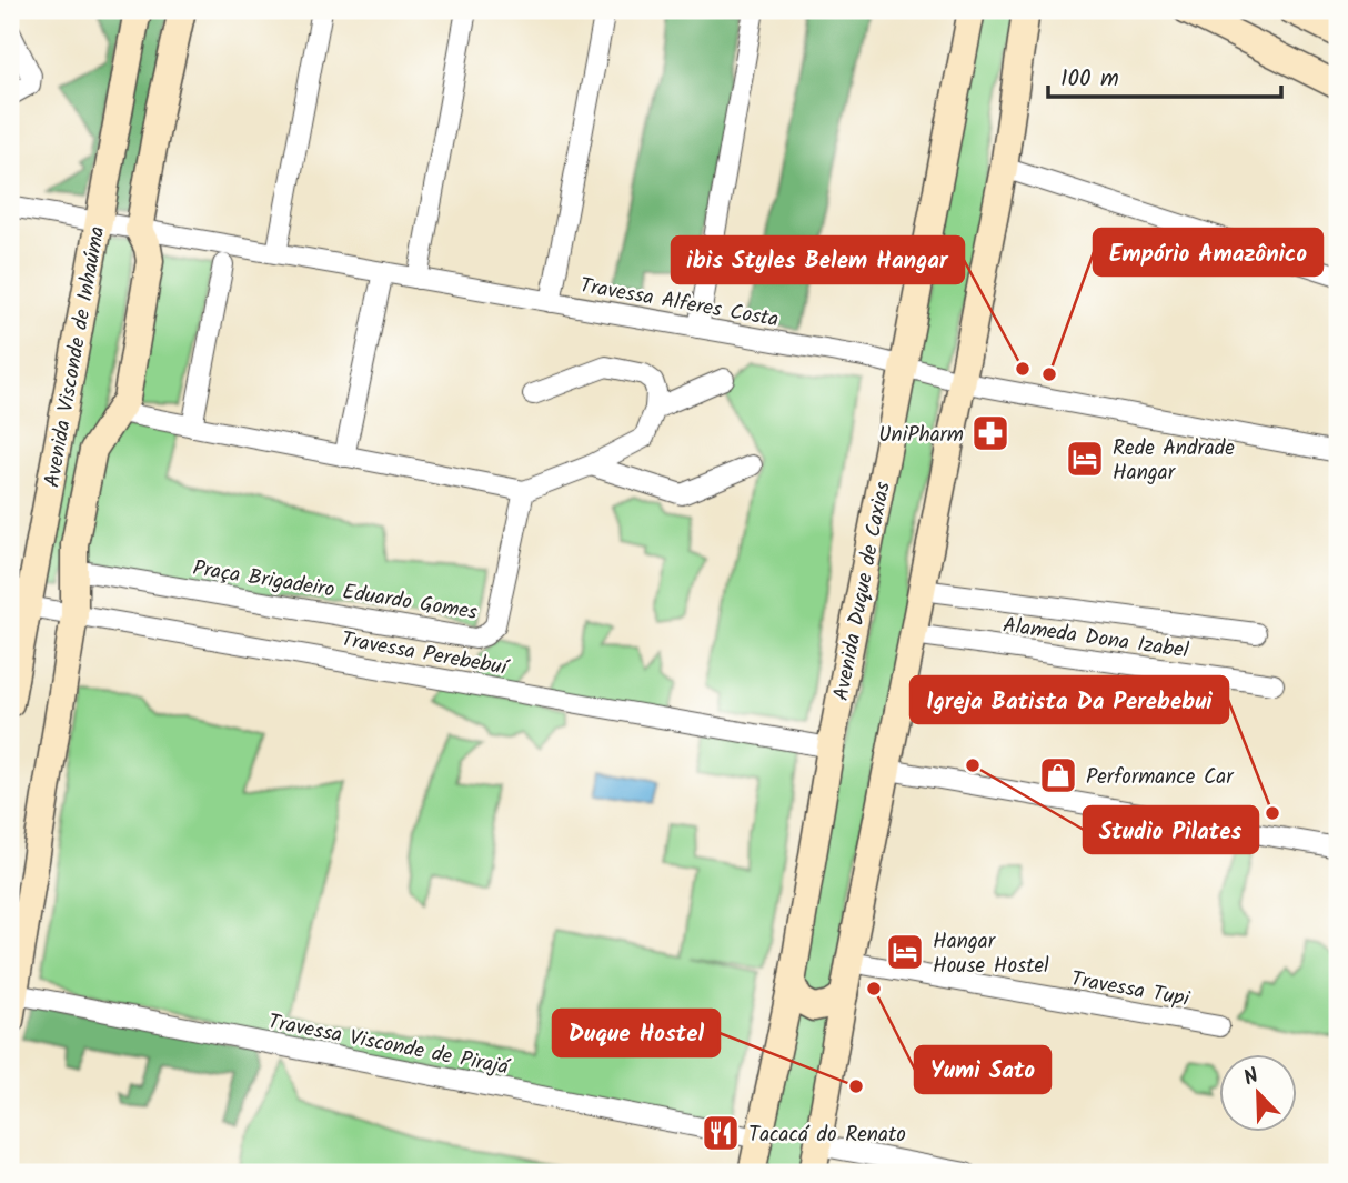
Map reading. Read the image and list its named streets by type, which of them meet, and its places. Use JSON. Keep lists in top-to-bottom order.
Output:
{
  "streets": {
    "main road": ["Avenida Visconde de Inhaúma", "Avenida Duque de Caxias"],
    "street": [
      "Travessa Alferes Costa",
      "Praça Brigadeiro Eduardo Gomes",
      "Alameda Dona Izabel",
      "Travessa Perebebuí",
      "Travessa Tupi",
      "Travessa Visconde de Pirajá"
    ]
  },
  "crossings": [
    ["Travessa Alferes Costa", "Avenida Visconde de Inhaúma"],
    ["Travessa Alferes Costa", "Avenida Duque de Caxias"],
    ["Avenida Visconde de Inhaúma", "Praça Brigadeiro Eduardo Gomes"],
    ["Avenida Visconde de Inhaúma", "Travessa Perebebuí"],
    ["Avenida Visconde de Inhaúma", "Travessa Visconde de Pirajá"],
    ["Avenida Duque de Caxias", "Travessa Perebebuí"],
    ["Avenida Duque de Caxias", "Travessa Visconde de Pirajá"]
  ],
  "places": {
    "other": [
      "ibis Styles Belem Hangar",
      "Empório Amazônico",
      "Studio Pilates",
      "Igreja Batista Da Perebebui",
      "Yumi Sato",
      "Duque Hostel"
    ],
    "pharmacy": ["UniPharm"],
    "hotel": ["Rede Andrade Hangar", "Hangar House Hostel"],
    "shop": ["Performance Car"],
    "restaurant": ["Tacacá do Renato"]
  },
  "scale_bar": "100 m",
  "north": "top left"
}
